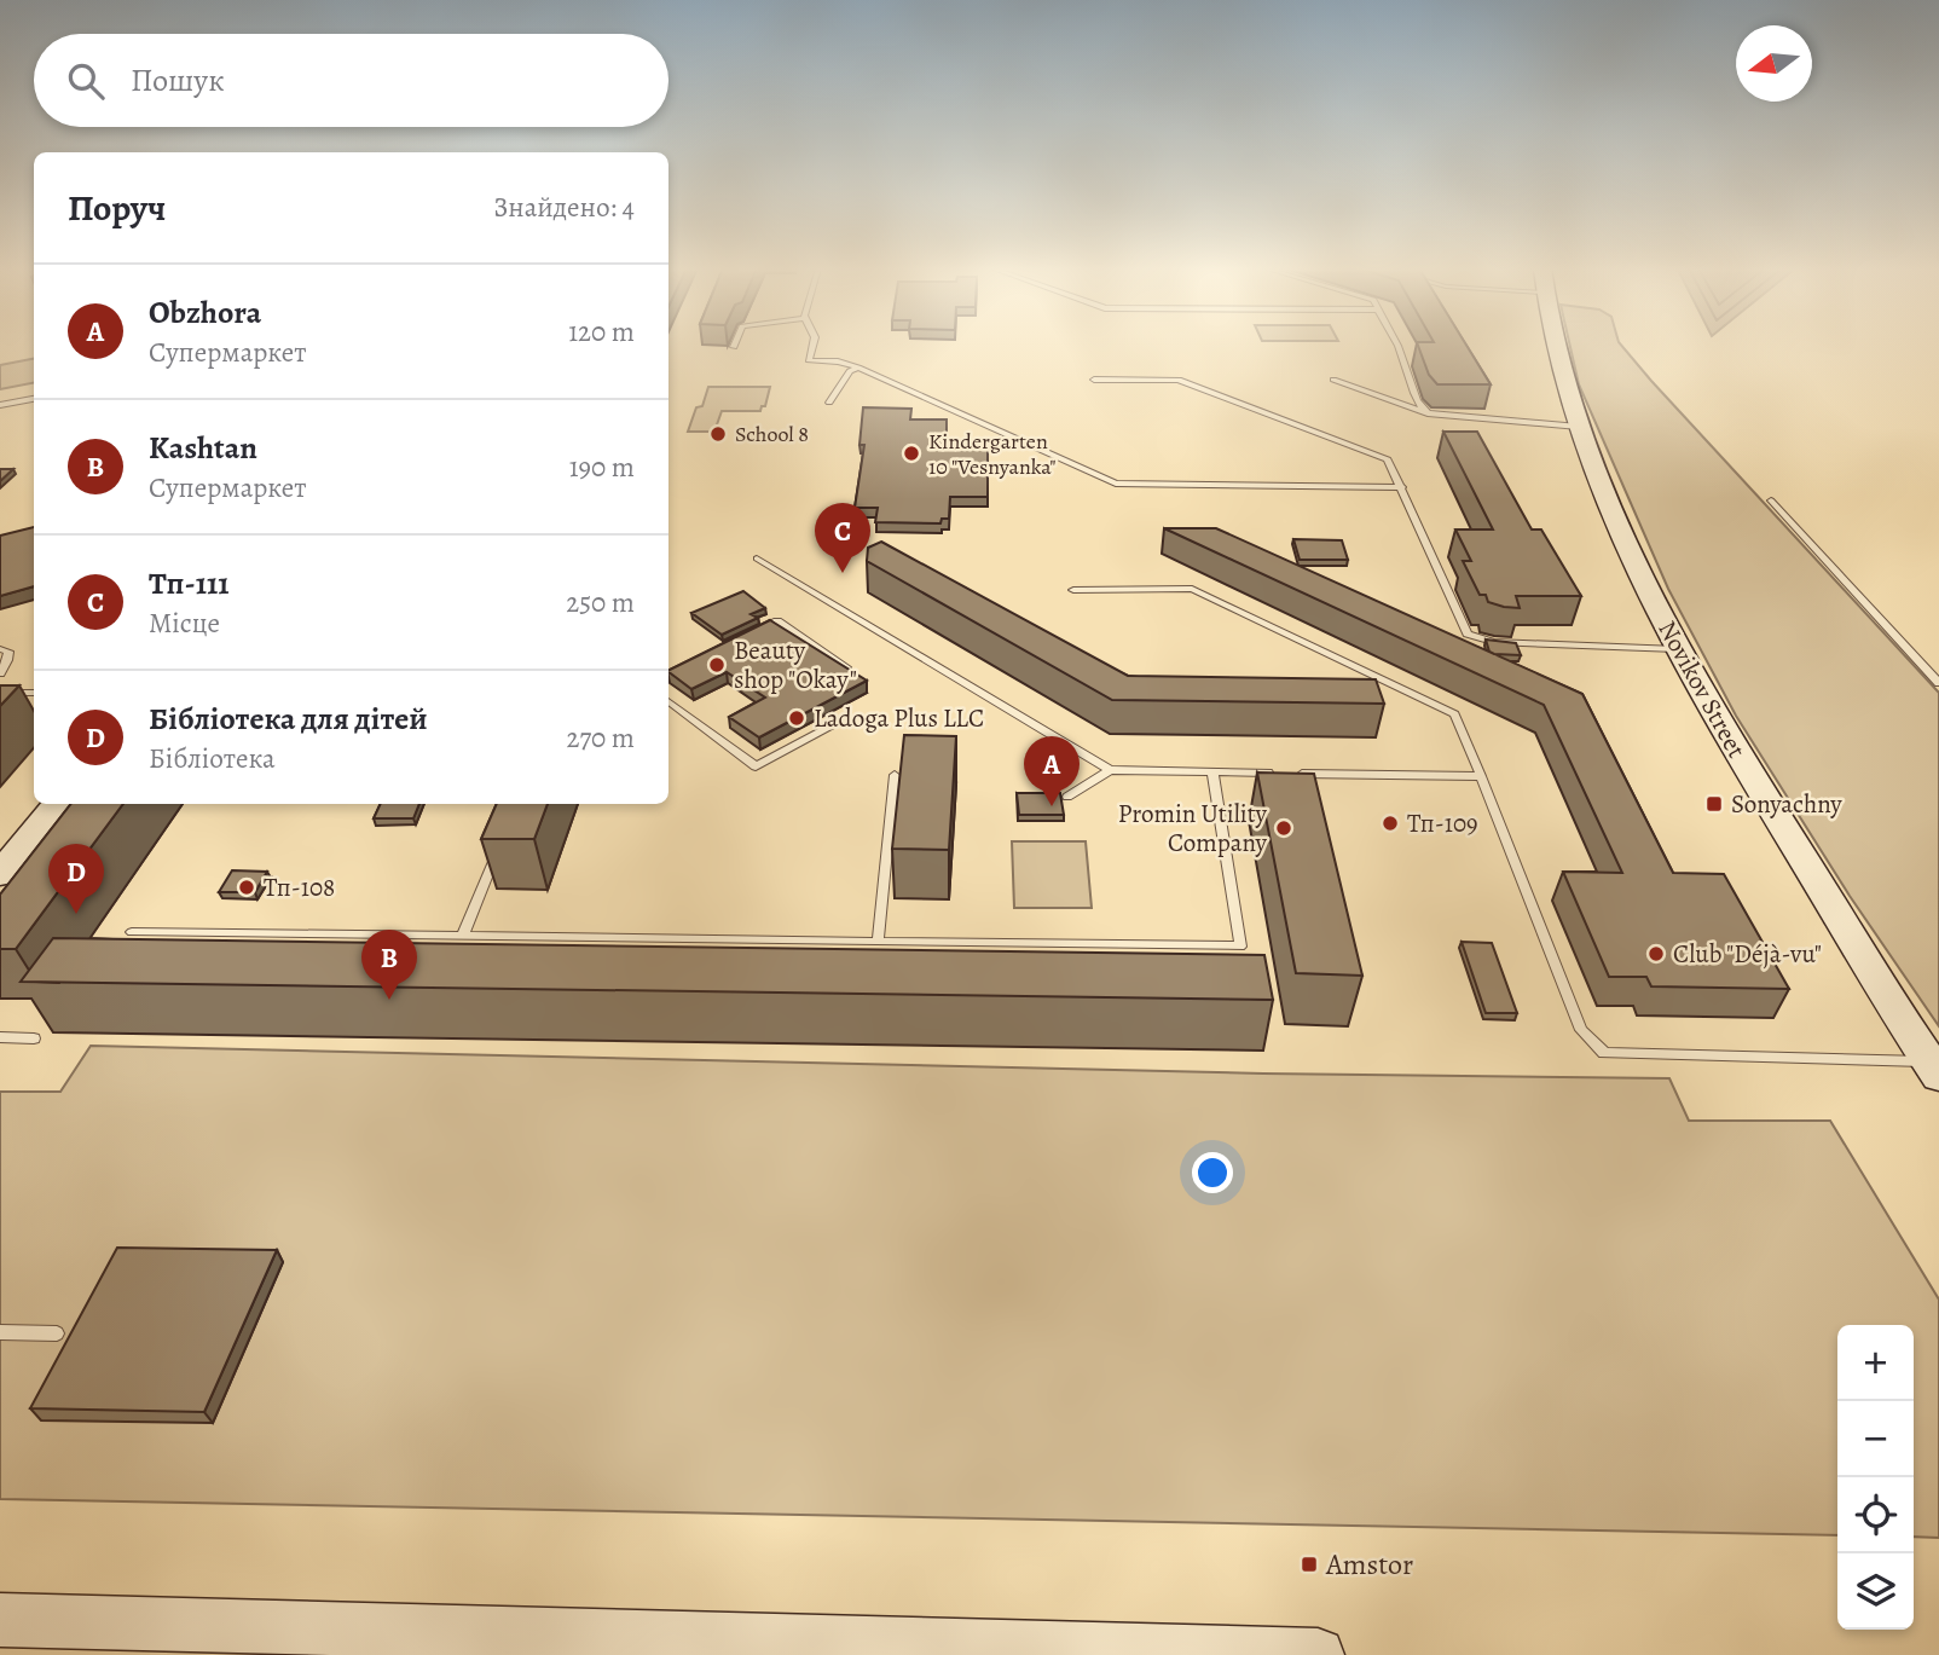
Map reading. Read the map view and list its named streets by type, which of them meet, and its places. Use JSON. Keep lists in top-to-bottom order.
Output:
{
  "streets": {
    "main road": ["Novikov Street"]
  },
  "places": {
    "other": [
      "School 8",
      "Kindergarten 10 \"Vesnyanka\"",
      "Beauty shop \"Okay\"",
      "Ladoga Plus LLC",
      "Тп-109",
      "Promin Utility Company",
      "Тп-108",
      "Club \"Déjà-vu\""
    ],
    "transit": ["Sonyachny", "Amstor"]
  },
  "north": "left",
  "page": {
    "search": "Пошук",
    "heading": ["Поруч", "Знайдено: 4"],
    "list": [
      {
        "mark": "A",
        "name": "Obzhora",
        "note": "Супермаркет",
        "value": "120 m"
      },
      {
        "mark": "B",
        "name": "Kashtan",
        "note": "Супермаркет",
        "value": "190 m"
      },
      {
        "mark": "C",
        "name": "Тп-111",
        "note": "Місце",
        "value": "250 m"
      },
      {
        "mark": "D",
        "name": "Бібліотека для дітей",
        "note": "Бібліотека",
        "value": "270 m"
      }
    ],
    "pins": [
      "C",
      "A",
      "D",
      "B"
    ],
    "map_buttons": ["+", "−"]
  }
}
